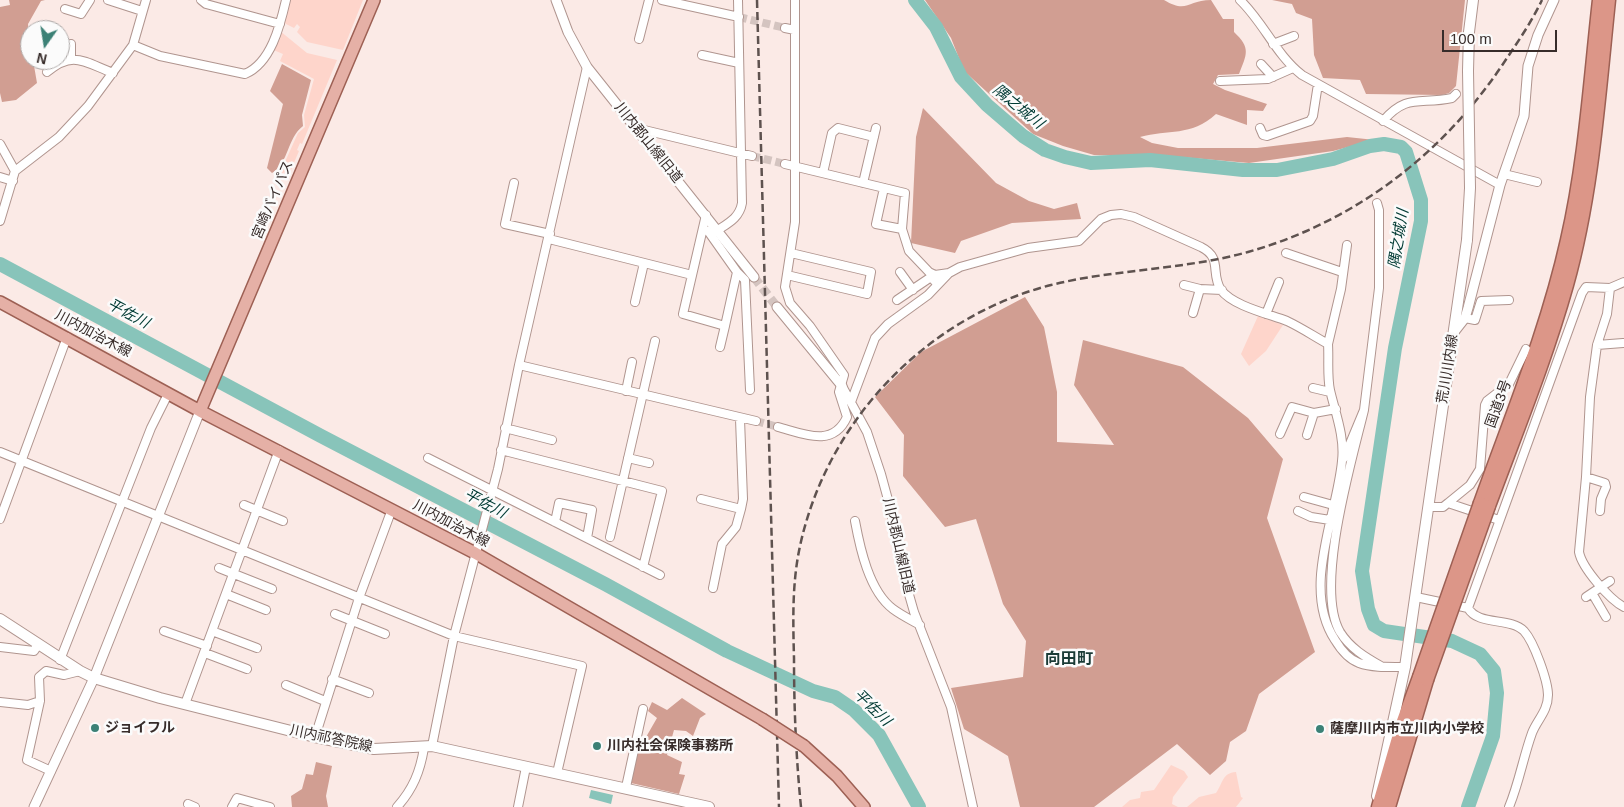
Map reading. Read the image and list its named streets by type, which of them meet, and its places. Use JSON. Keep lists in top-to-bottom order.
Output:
{
  "streets": {
    "highway": ["国道3号"],
    "main road": [
      "宮崎バイパス",
      "川内加治木線",
      "荒川川内線",
      "川内祁答院線"
    ],
    "street": ["川内郡山線旧道"]
  },
  "crossings": [
    ["宮崎バイパス", "川内加治木線"],
    ["荒川川内線", "国道3号"]
  ],
  "districts": ["向田町"],
  "water": ["隅之城川", "平佐川"],
  "places": ["ジョイフル", "薩摩川内市立川内小学校", "川内社会保険事務所"],
  "scale_bar": "100 m",
  "north": "bottom"
}
